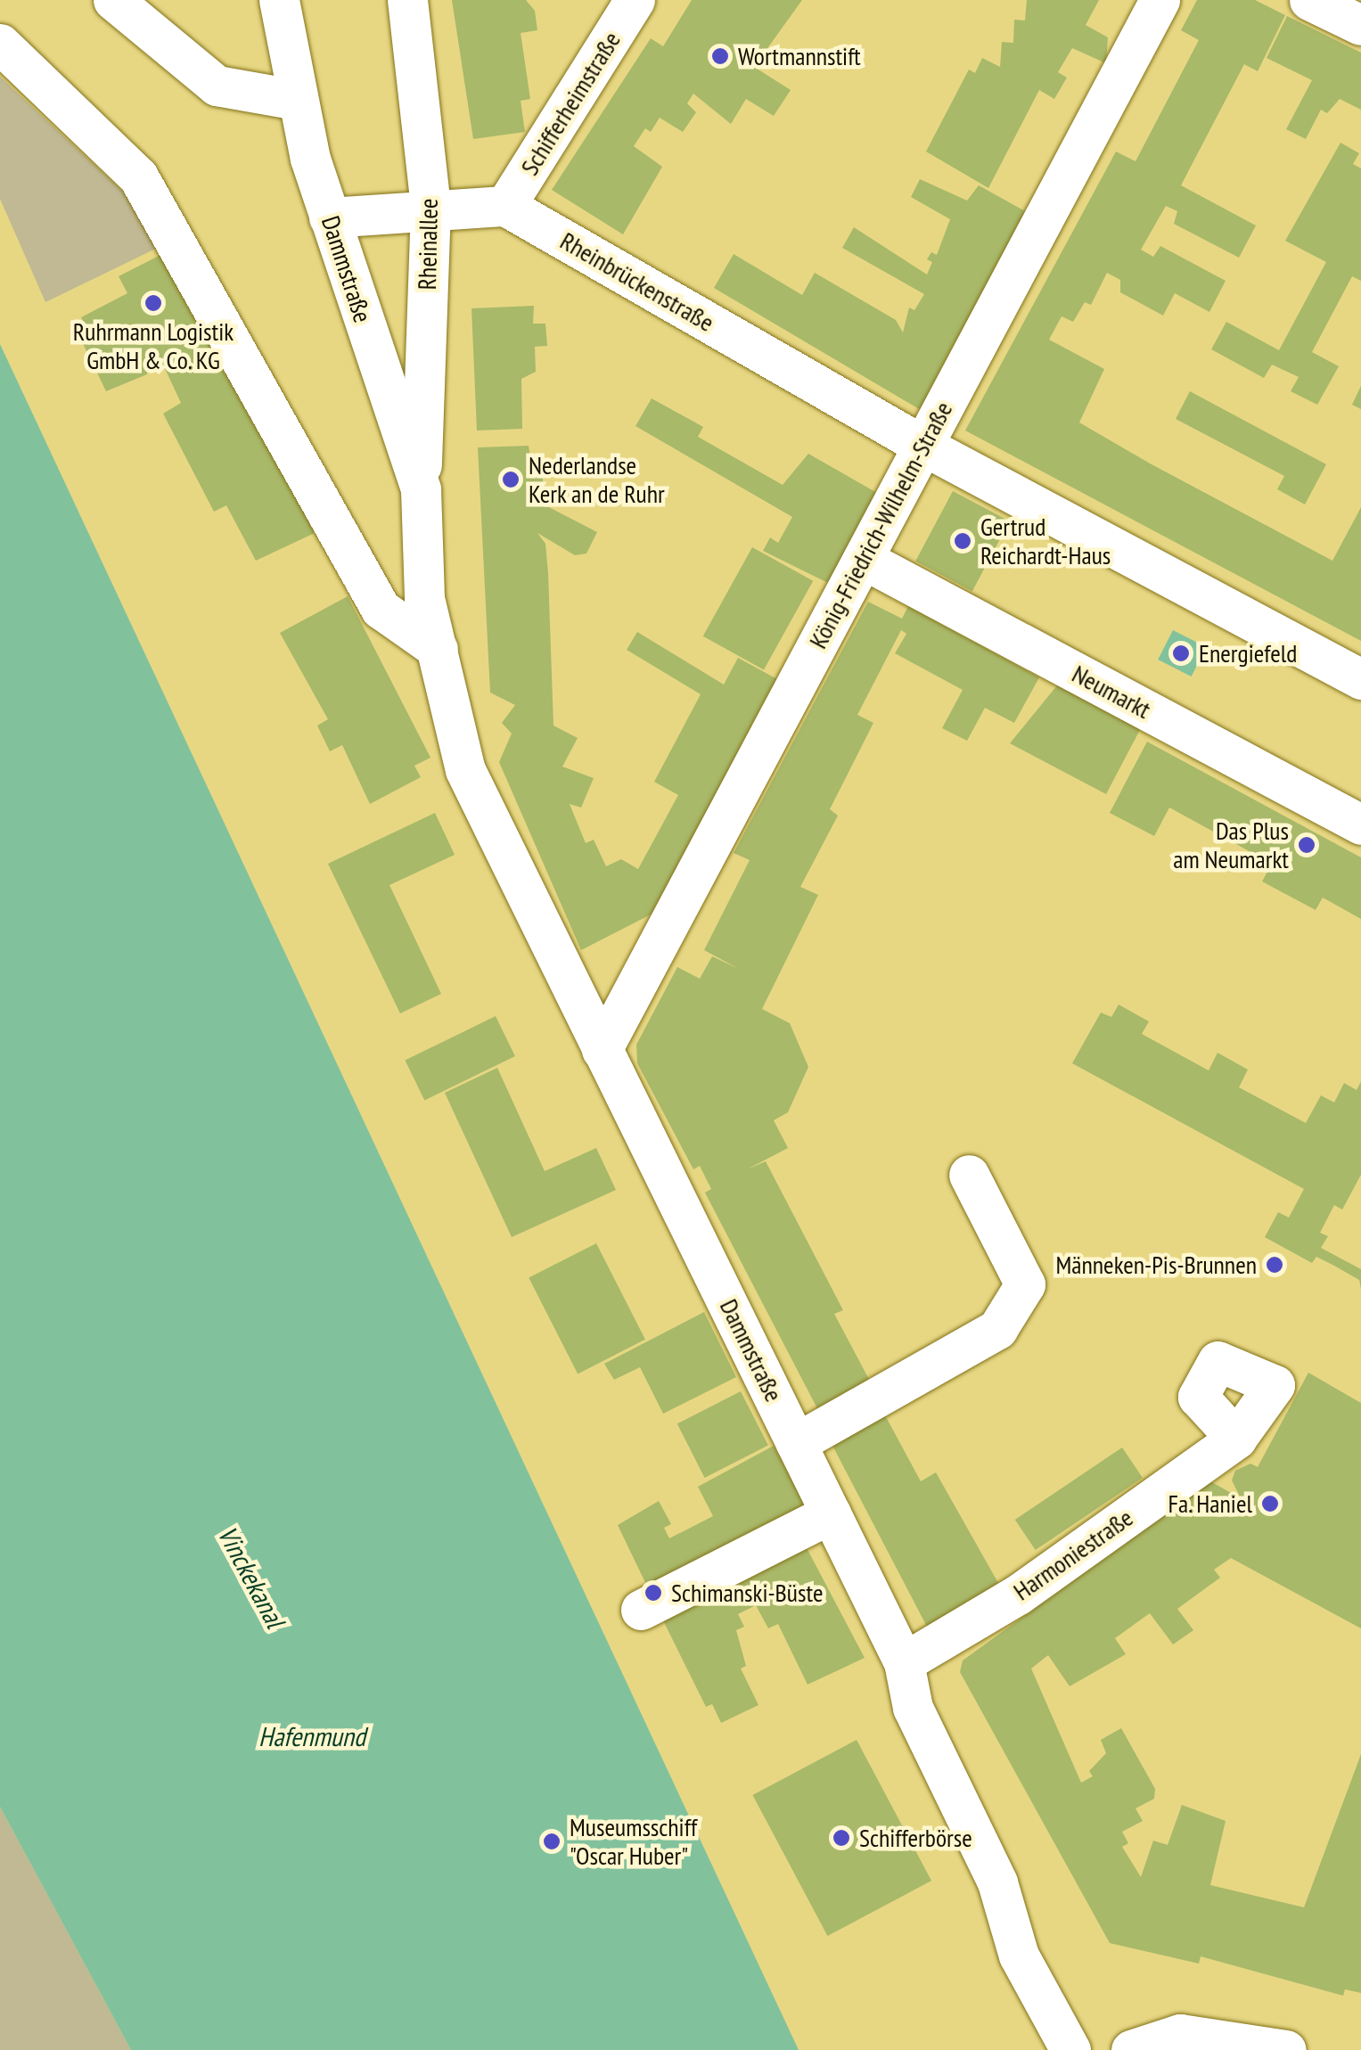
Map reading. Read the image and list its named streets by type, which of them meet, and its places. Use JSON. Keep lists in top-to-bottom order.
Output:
{
  "streets": {
    "street": [
      "Schifferheimstraße",
      "Rheinallee",
      "Dammstraße",
      "Rheinbrückenstraße",
      "König-Friedrich-Wilhelm-Straße",
      "Neumarkt",
      "Harmoniestraße"
    ]
  },
  "crossings": [
    ["Schifferheimstraße", "Rheinbrückenstraße"],
    ["Rheinallee", "Dammstraße"],
    ["Dammstraße", "König-Friedrich-Wilhelm-Straße"],
    ["Dammstraße", "Harmoniestraße"],
    ["Rheinbrückenstraße", "König-Friedrich-Wilhelm-Straße"],
    ["König-Friedrich-Wilhelm-Straße", "Neumarkt"]
  ],
  "water": ["Vinckekanal", "Hafenmund"],
  "places": [
    "Wortmannstift",
    "Ruhrmann Logistik GmbH & Co. KG",
    "Nederlandse Kerk an de Ruhr",
    "Gertrud Reichardt-Haus",
    "Energiefeld",
    "Das Plus am Neumarkt",
    "Männeken-Pis-Brunnen",
    "Fa. Haniel",
    "Schimanski-Büste",
    "Schifferbörse",
    "Museumsschiff \"Oscar Huber\""
  ]
}
